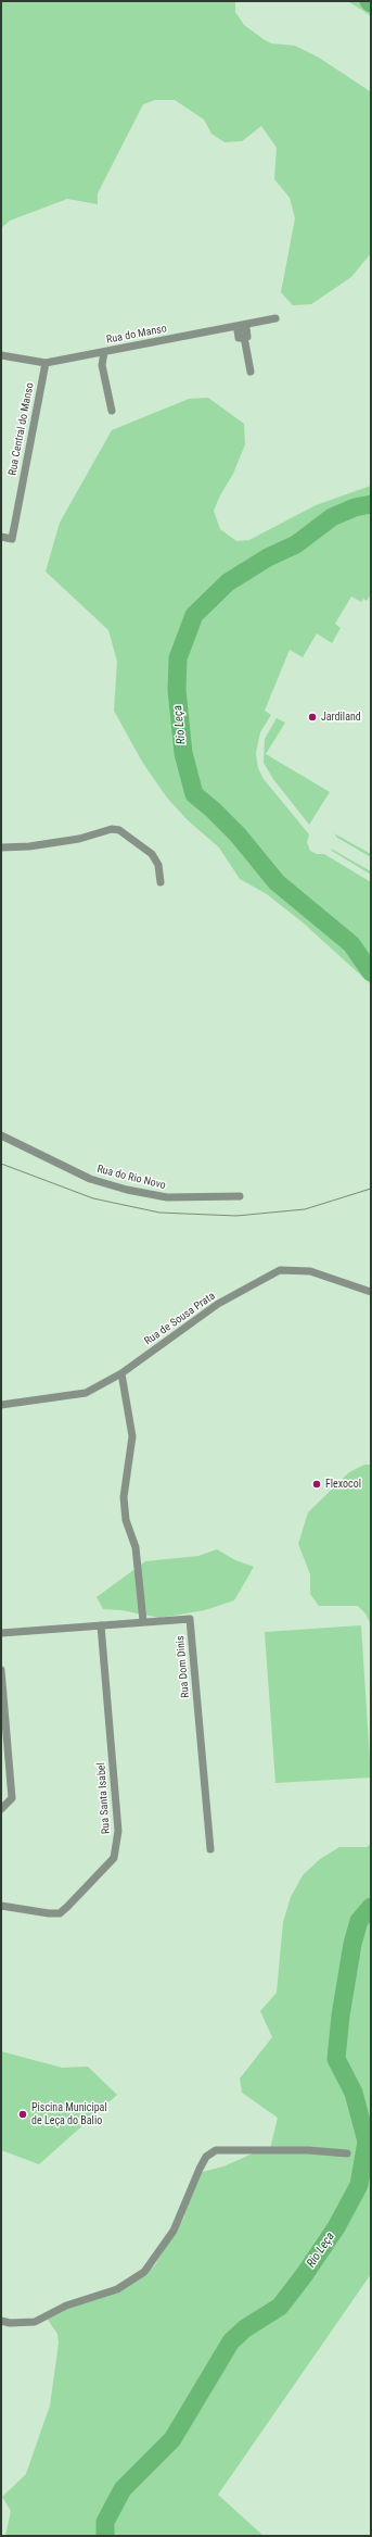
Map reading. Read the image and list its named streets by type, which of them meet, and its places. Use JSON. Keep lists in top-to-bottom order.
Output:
{
  "streets": {
    "street": [
      "Rua do Manso",
      "Rua Central do Manso",
      "Rua do Rio Novo",
      "Rua de Sousa Prata",
      "Rua Dom Dinis",
      "Rua Santa Isabel"
    ]
  },
  "crossings": [
    ["Rua do Manso", "Rua Central do Manso"],
    ["Rua Dom Dinis", "Rua Santa Isabel"]
  ],
  "water": ["Rio Leça"],
  "places": ["Jardiland", "Flexocol", "Piscina Municipal de Leça do Balio"]
}
